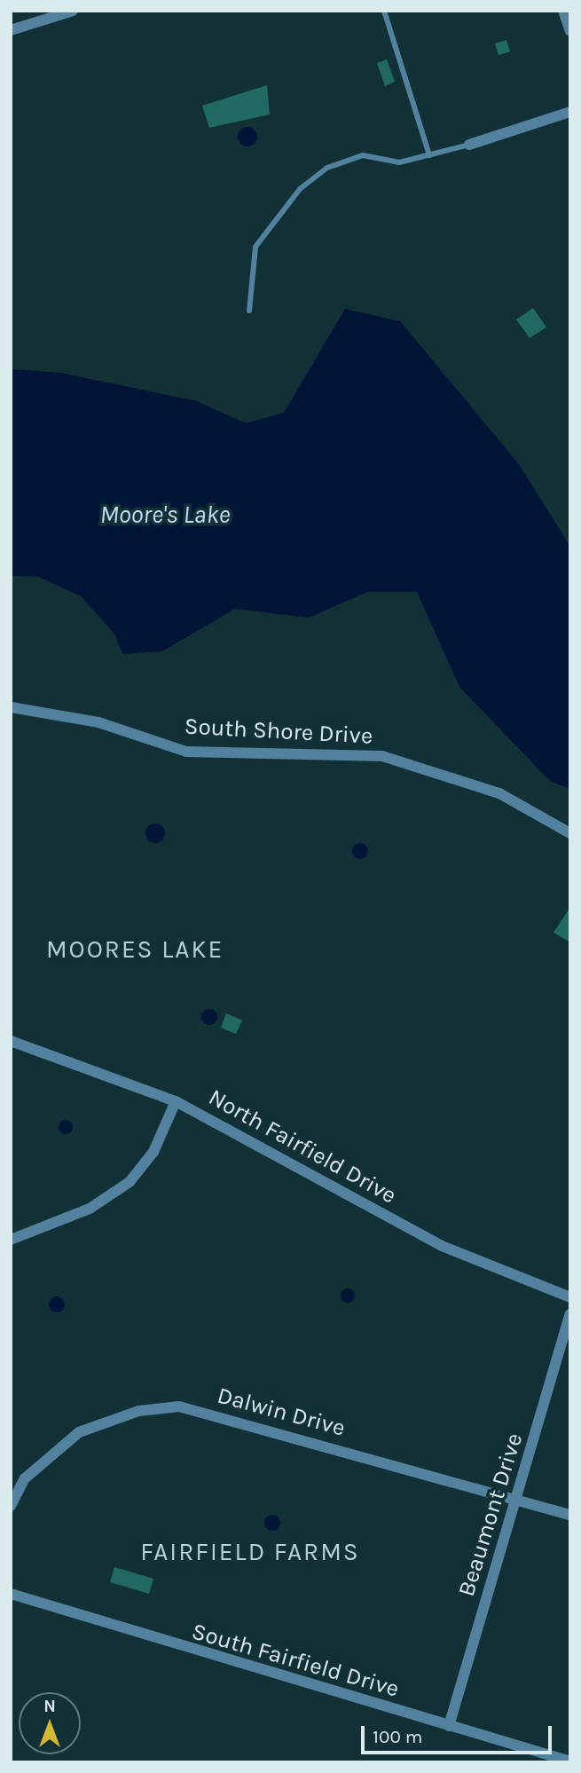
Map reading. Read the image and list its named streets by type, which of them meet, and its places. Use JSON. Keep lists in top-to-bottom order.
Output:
{
  "streets": {
    "street": [
      "South Shore Drive",
      "North Fairfield Drive",
      "Dalwin Drive",
      "Beaumont Drive",
      "South Fairfield Drive"
    ]
  },
  "crossings": [
    ["Dalwin Drive", "Beaumont Drive"],
    ["Beaumont Drive", "South Fairfield Drive"]
  ],
  "districts": ["MOORES LAKE", "FAIRFIELD FARMS"],
  "water": ["Moore's Lake"],
  "scale_bar": "100 m",
  "north": "top"
}
